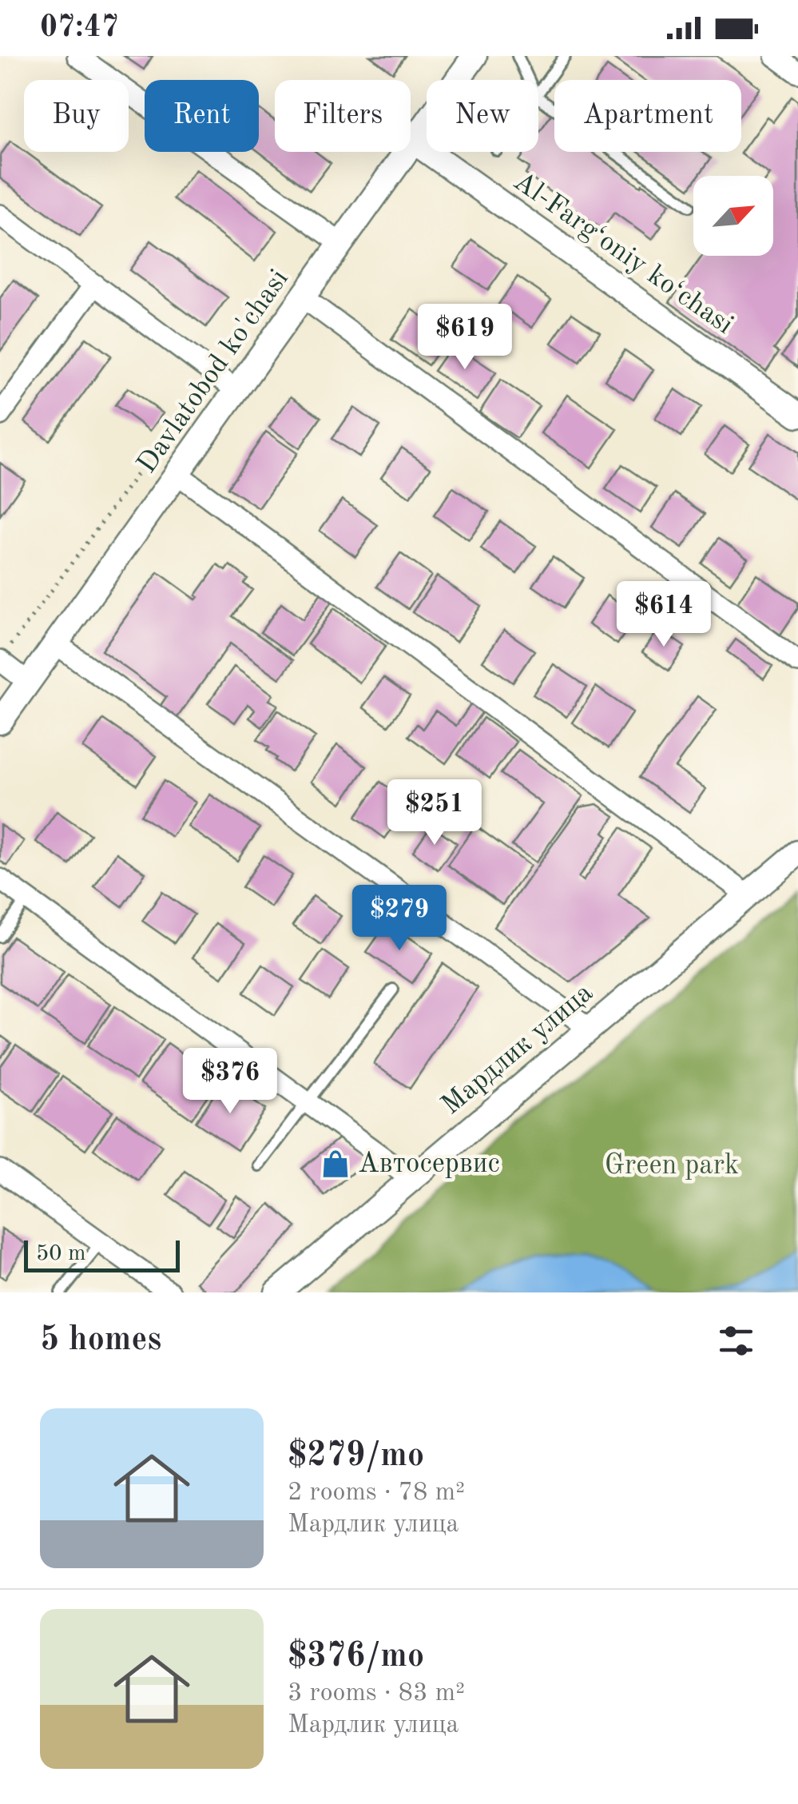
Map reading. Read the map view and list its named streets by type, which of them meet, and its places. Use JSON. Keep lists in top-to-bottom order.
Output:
{
  "streets": {
    "street": ["Al-Farg‘oniy ko‘chasi", "Davlatobod ko'chasi", "Мардлик улица"]
  },
  "crossings": [
    ["Al-Farg‘oniy ko‘chasi", "Davlatobod ko'chasi"]
  ],
  "parks": ["Green park"],
  "places": {
    "shop": ["Автосервис"]
  },
  "scale_bar": "50 m",
  "north": "top right",
  "page": {
    "status": "07:47",
    "chip": [
      "Buy",
      "Rent",
      "Filters",
      "New",
      "Apartment"
    ],
    "price": [
      "$619",
      "$614",
      "$251",
      "$279",
      "$376"
    ],
    "scale": "50 m",
    "heading": "5 homes",
    "list": [
      {
        "name": "$279/mo",
        "note": "2 rooms · 78 m² · Мардлик улица"
      },
      {
        "name": "$376/mo",
        "note": "3 rooms · 83 m² · Мардлик улица"
      }
    ]
  }
}
